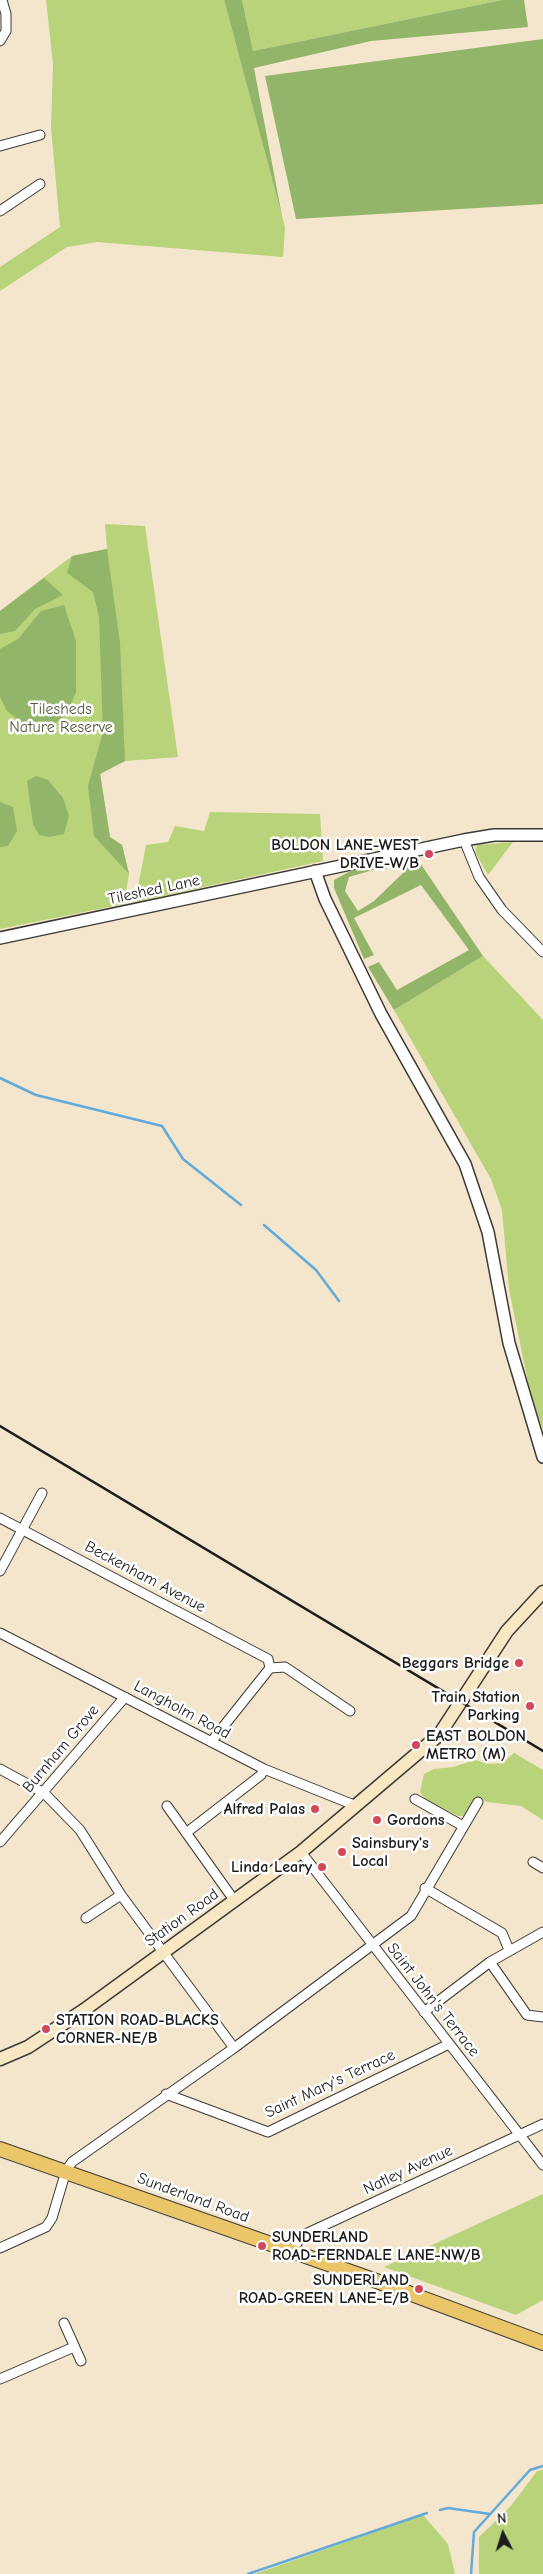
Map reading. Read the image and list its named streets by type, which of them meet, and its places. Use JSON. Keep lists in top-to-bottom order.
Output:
{
  "streets": {
    "main road": ["Station Road", "Sunderland Road"],
    "street": [
      "Tileshed Lane",
      "Beckenham Avenue",
      "Langholm Road",
      "Burnham Grove",
      "Saint John's Terrace",
      "Saint Mary's Terrace",
      "Natley Avenue"
    ]
  },
  "crossings": [
    ["Langholm Road", "Burnham Grove"],
    ["Langholm Road", "Station Road"],
    ["Station Road", "Saint John's Terrace"],
    ["Saint John's Terrace", "Saint Mary's Terrace"],
    ["Saint John's Terrace", "Natley Avenue"],
    ["Natley Avenue", "Sunderland Road"]
  ],
  "parks": ["Tilesheds Nature Reserve"],
  "places": [
    "BOLDON LANE-WEST DRIVE-W/B",
    "Beggars Bridge",
    "Train Station Parking",
    "EAST BOLDON METRO (M)",
    "Alfred Palas",
    "Gordons",
    "Sainsbury's Local",
    "Linda Leary",
    "STATION ROAD-BLACKS CORNER-NE/B",
    "SUNDERLAND ROAD-FERNDALE LANE-NW/B",
    "SUNDERLAND ROAD-GREEN LANE-E/B"
  ],
  "north": "top"
}
